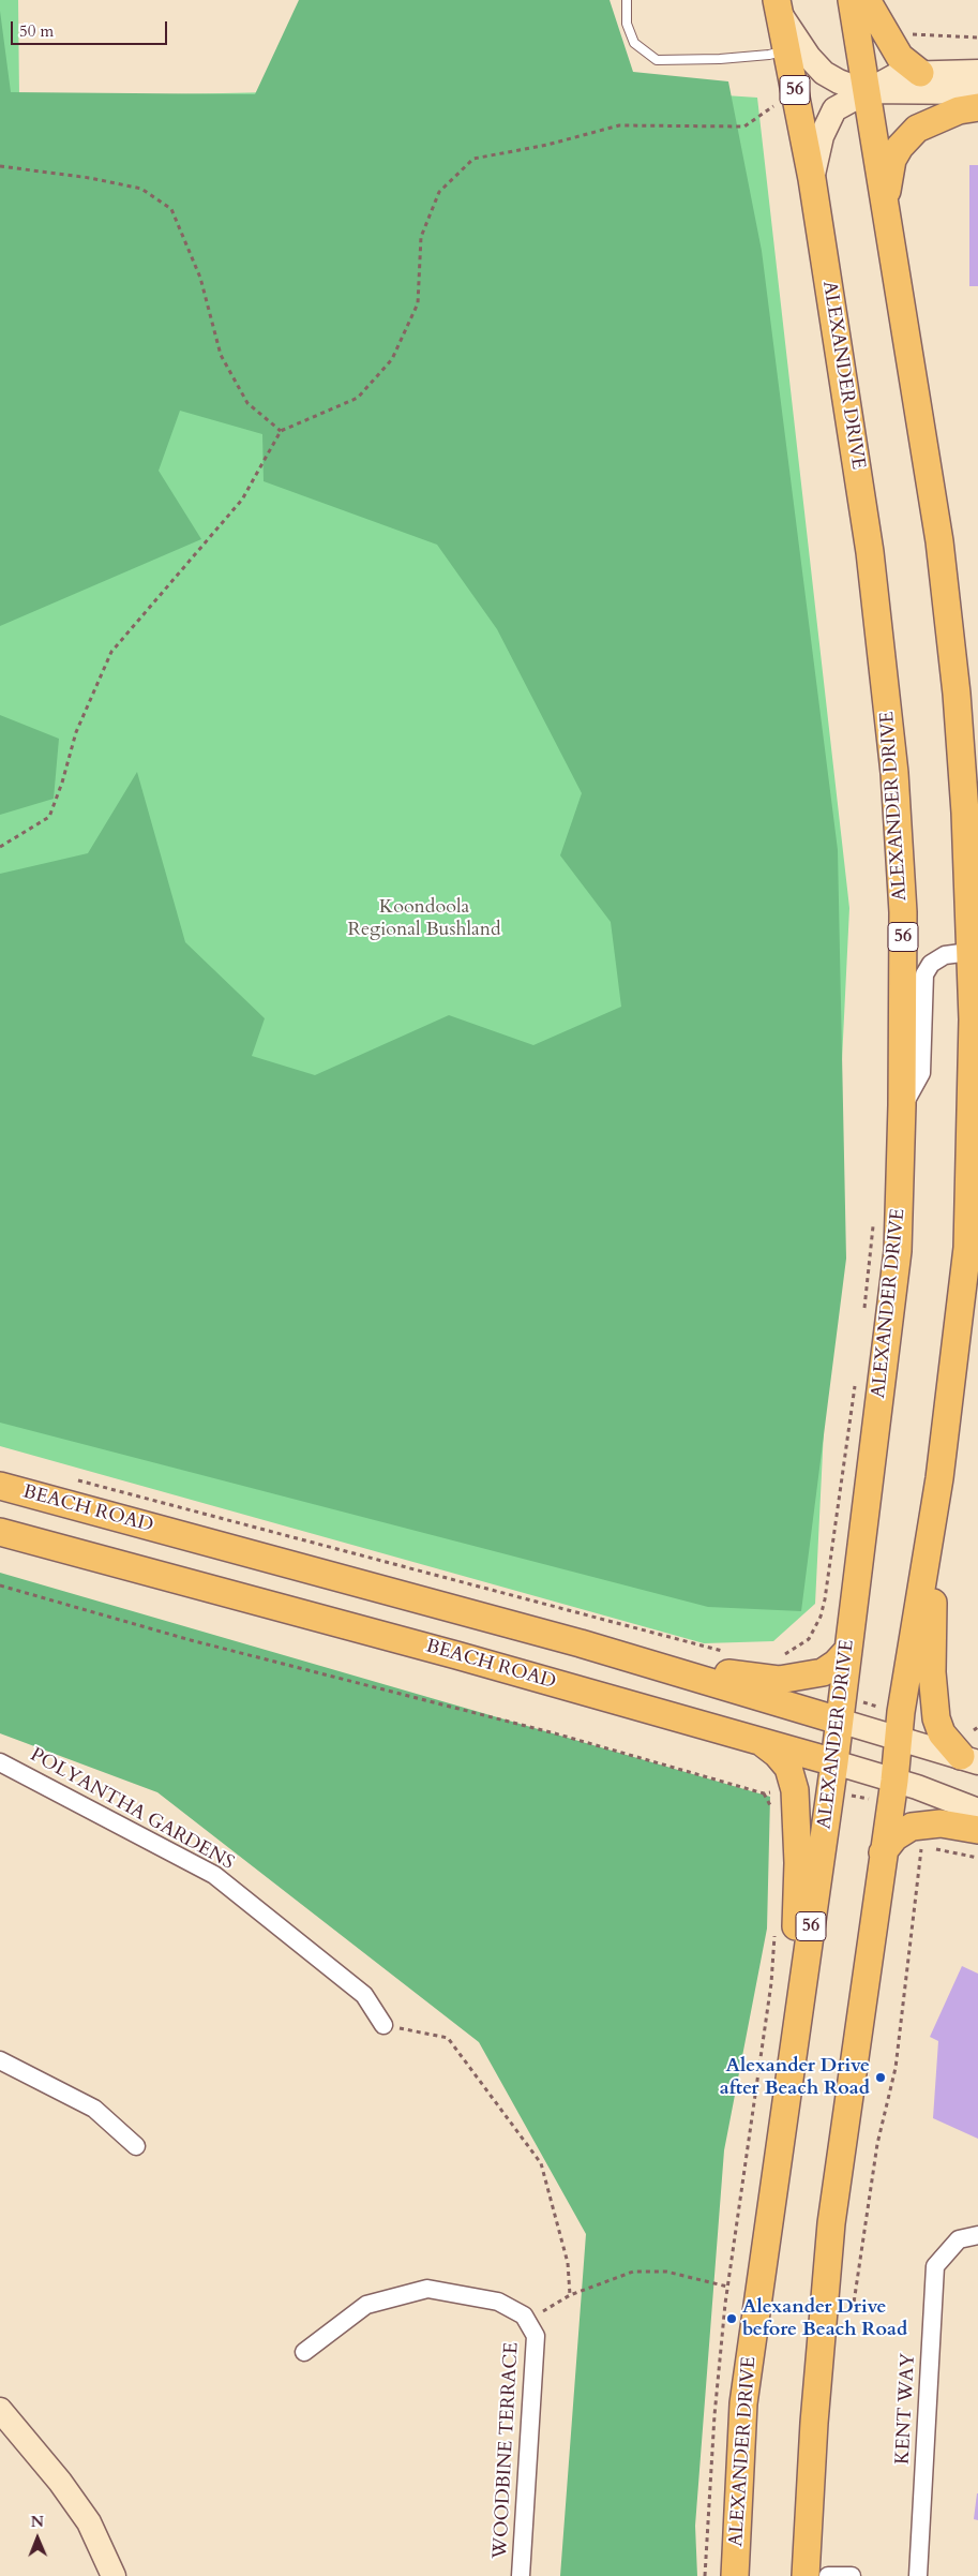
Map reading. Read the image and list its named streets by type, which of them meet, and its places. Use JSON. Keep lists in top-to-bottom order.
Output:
{
  "streets": {
    "main road": ["56", "ALEXANDER DRIVE", "BEACH ROAD"],
    "street": ["POLYANTHA GARDENS", "KENT WAY", "WOODBINE TERRACE"]
  },
  "crossings": [
    ["ALEXANDER DRIVE", "BEACH ROAD"]
  ],
  "parks": ["Koondoola Regional Bushland"],
  "places": ["Alexander Drive after Beach Road", "Alexander Drive before Beach Road"],
  "scale_bar": "50 m",
  "north": "top"
}
